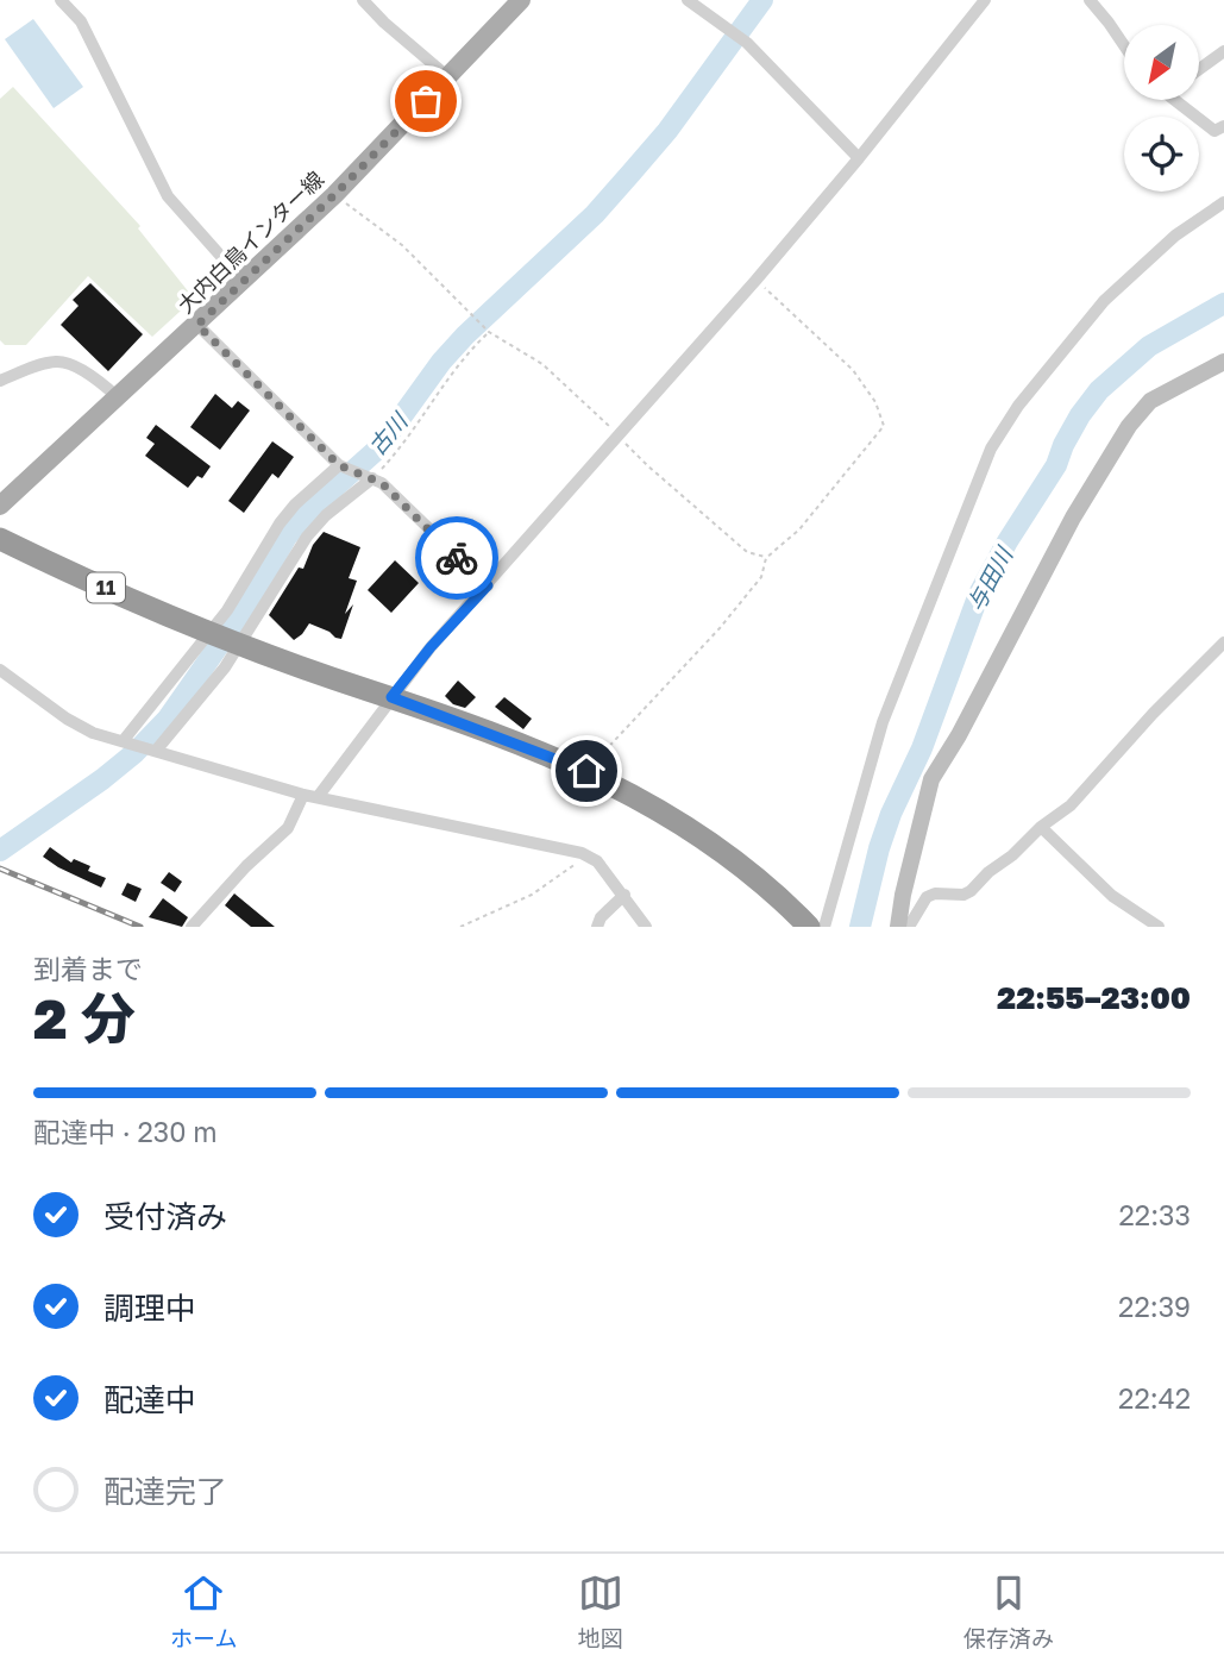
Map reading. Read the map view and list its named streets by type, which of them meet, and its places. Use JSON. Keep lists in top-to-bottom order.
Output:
{
  "streets": {
    "highway": ["11"],
    "main road": ["大内白鳥インター線"]
  },
  "water": ["古川", "与田川"],
  "north": "bottom left",
  "page": {
    "heading": ["2 分", "到着まで", "22:55–23:00"],
    "bar": "配達中 · 230 m",
    "list": [
      ["受付済み", "22:33"],
      ["調理中", "22:39"],
      ["配達中", "22:42"],
      "配達完了"
    ],
    "tabs": ["ホーム", "地図", "保存済み"]
  }
}
